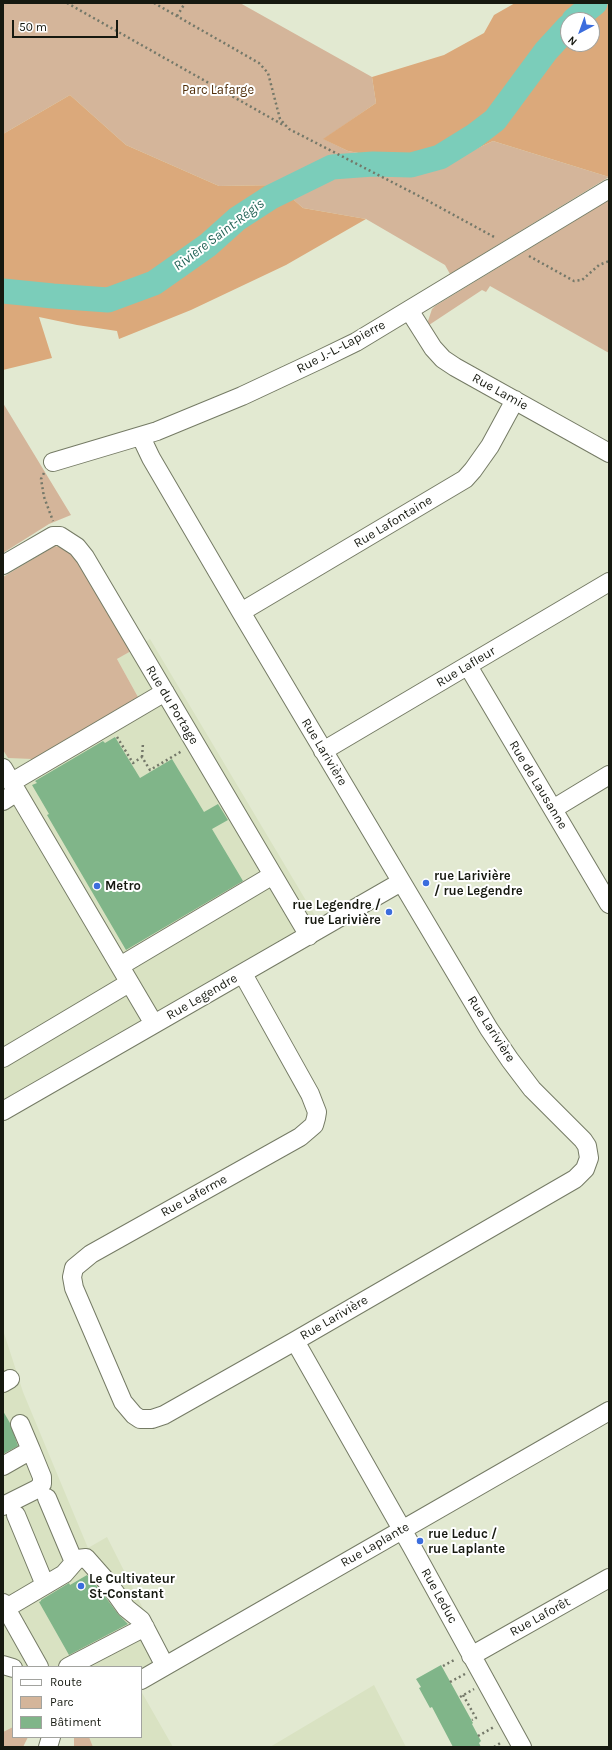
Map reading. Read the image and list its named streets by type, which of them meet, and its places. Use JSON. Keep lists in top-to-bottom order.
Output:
{
  "streets": {
    "street": [
      "Rue J.-L.-Lapierre",
      "Rue Lamie",
      "Rue Lafontaine",
      "Rue Lafleur",
      "Rue du Portage",
      "Rue Larivière",
      "Rue de Lausanne",
      "Rue Legendre",
      "Rue Laferme",
      "Rue Laplante",
      "Rue Leduc",
      "Rue Laforêt"
    ]
  },
  "crossings": [
    ["Rue J.-L.-Lapierre", "Rue Lamie"],
    ["Rue J.-L.-Lapierre", "Rue Larivière"],
    ["Rue Lamie", "Rue Lafontaine"],
    ["Rue Lafontaine", "Rue Larivière"],
    ["Rue Lafleur", "Rue Larivière"],
    ["Rue Lafleur", "Rue de Lausanne"],
    ["Rue du Portage", "Rue Legendre"],
    ["Rue Larivière", "Rue Legendre"],
    ["Rue Larivière", "Rue Laferme"],
    ["Rue Larivière", "Rue Leduc"],
    ["Rue Legendre", "Rue Laferme"],
    ["Rue Laplante", "Rue Leduc"],
    ["Rue Leduc", "Rue Laforêt"]
  ],
  "water": ["Rivière Saint-Régis"],
  "parks": ["Parc Lafarge"],
  "places": [
    "rue Larivière / rue Legendre",
    "Metro",
    "rue Legendre / rue Larivière",
    "rue Leduc / rue Laplante",
    "Le Cultivateur St-Constant"
  ],
  "legend": ["Route", "Parc", "Bâtiment"],
  "scale_bar": "50 m",
  "north": "bottom left"
}
